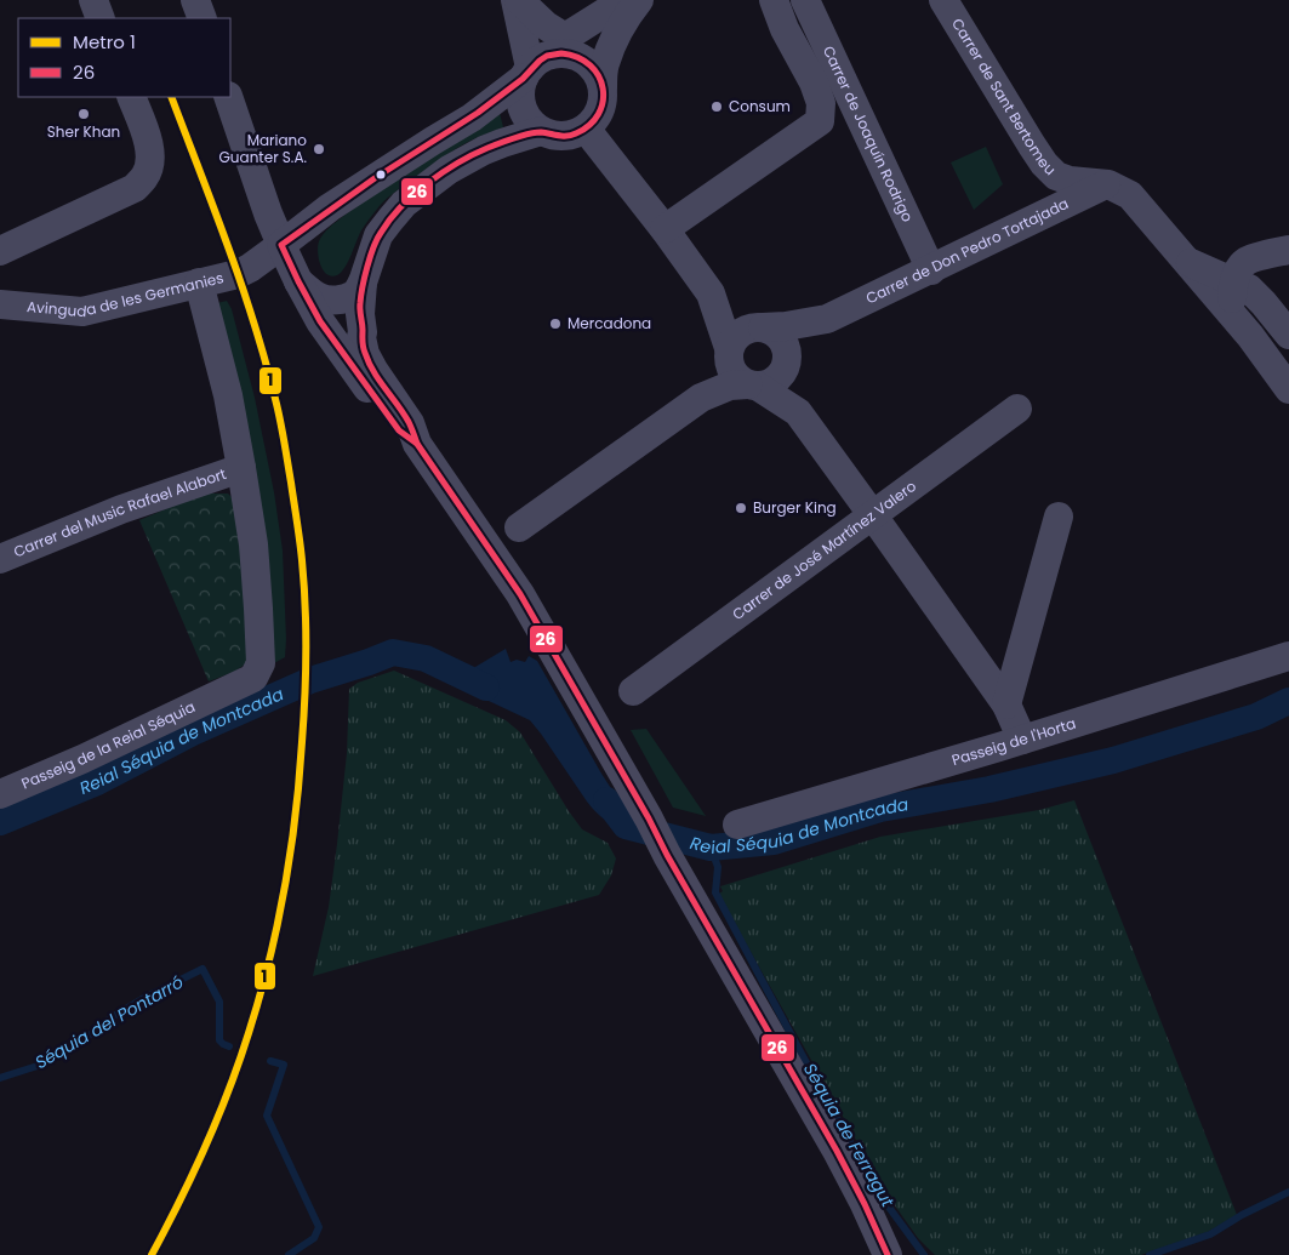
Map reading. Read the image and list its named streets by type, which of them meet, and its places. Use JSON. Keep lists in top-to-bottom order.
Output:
{
  "streets": {
    "street": [
      "Carrer de Sant Bertomeu",
      "Carrer de Joaquín Rodrigo",
      "Carrer de Don Pedro Tortajada",
      "Avinguda de les Germanies",
      "Carrer del Music Rafael Alabort",
      "Carrer de José Martínez Valero",
      "Passeig de l'Horta",
      "Passeig de la Reial Séquia"
    ]
  },
  "crossings": [
    ["Carrer de Sant Bertomeu", "Carrer de Don Pedro Tortajada"],
    ["Carrer de Joaquín Rodrigo", "Carrer de Don Pedro Tortajada"],
    ["Avinguda de les Germanies", "Passeig de la Reial Séquia"],
    ["Carrer del Music Rafael Alabort", "Passeig de la Reial Séquia"]
  ],
  "water": ["Reial Séquia de Montcada", "Séquia del Pontarró", "Séquia de Ferragut"],
  "places": [
    "Consum",
    "Sher Khan",
    "Mariano Guanter S.A.",
    "Mercadona",
    "Burger King"
  ],
  "lines": ["transit line 26", "metro line 1"],
  "legend": ["Metro 1", "26"]
}
